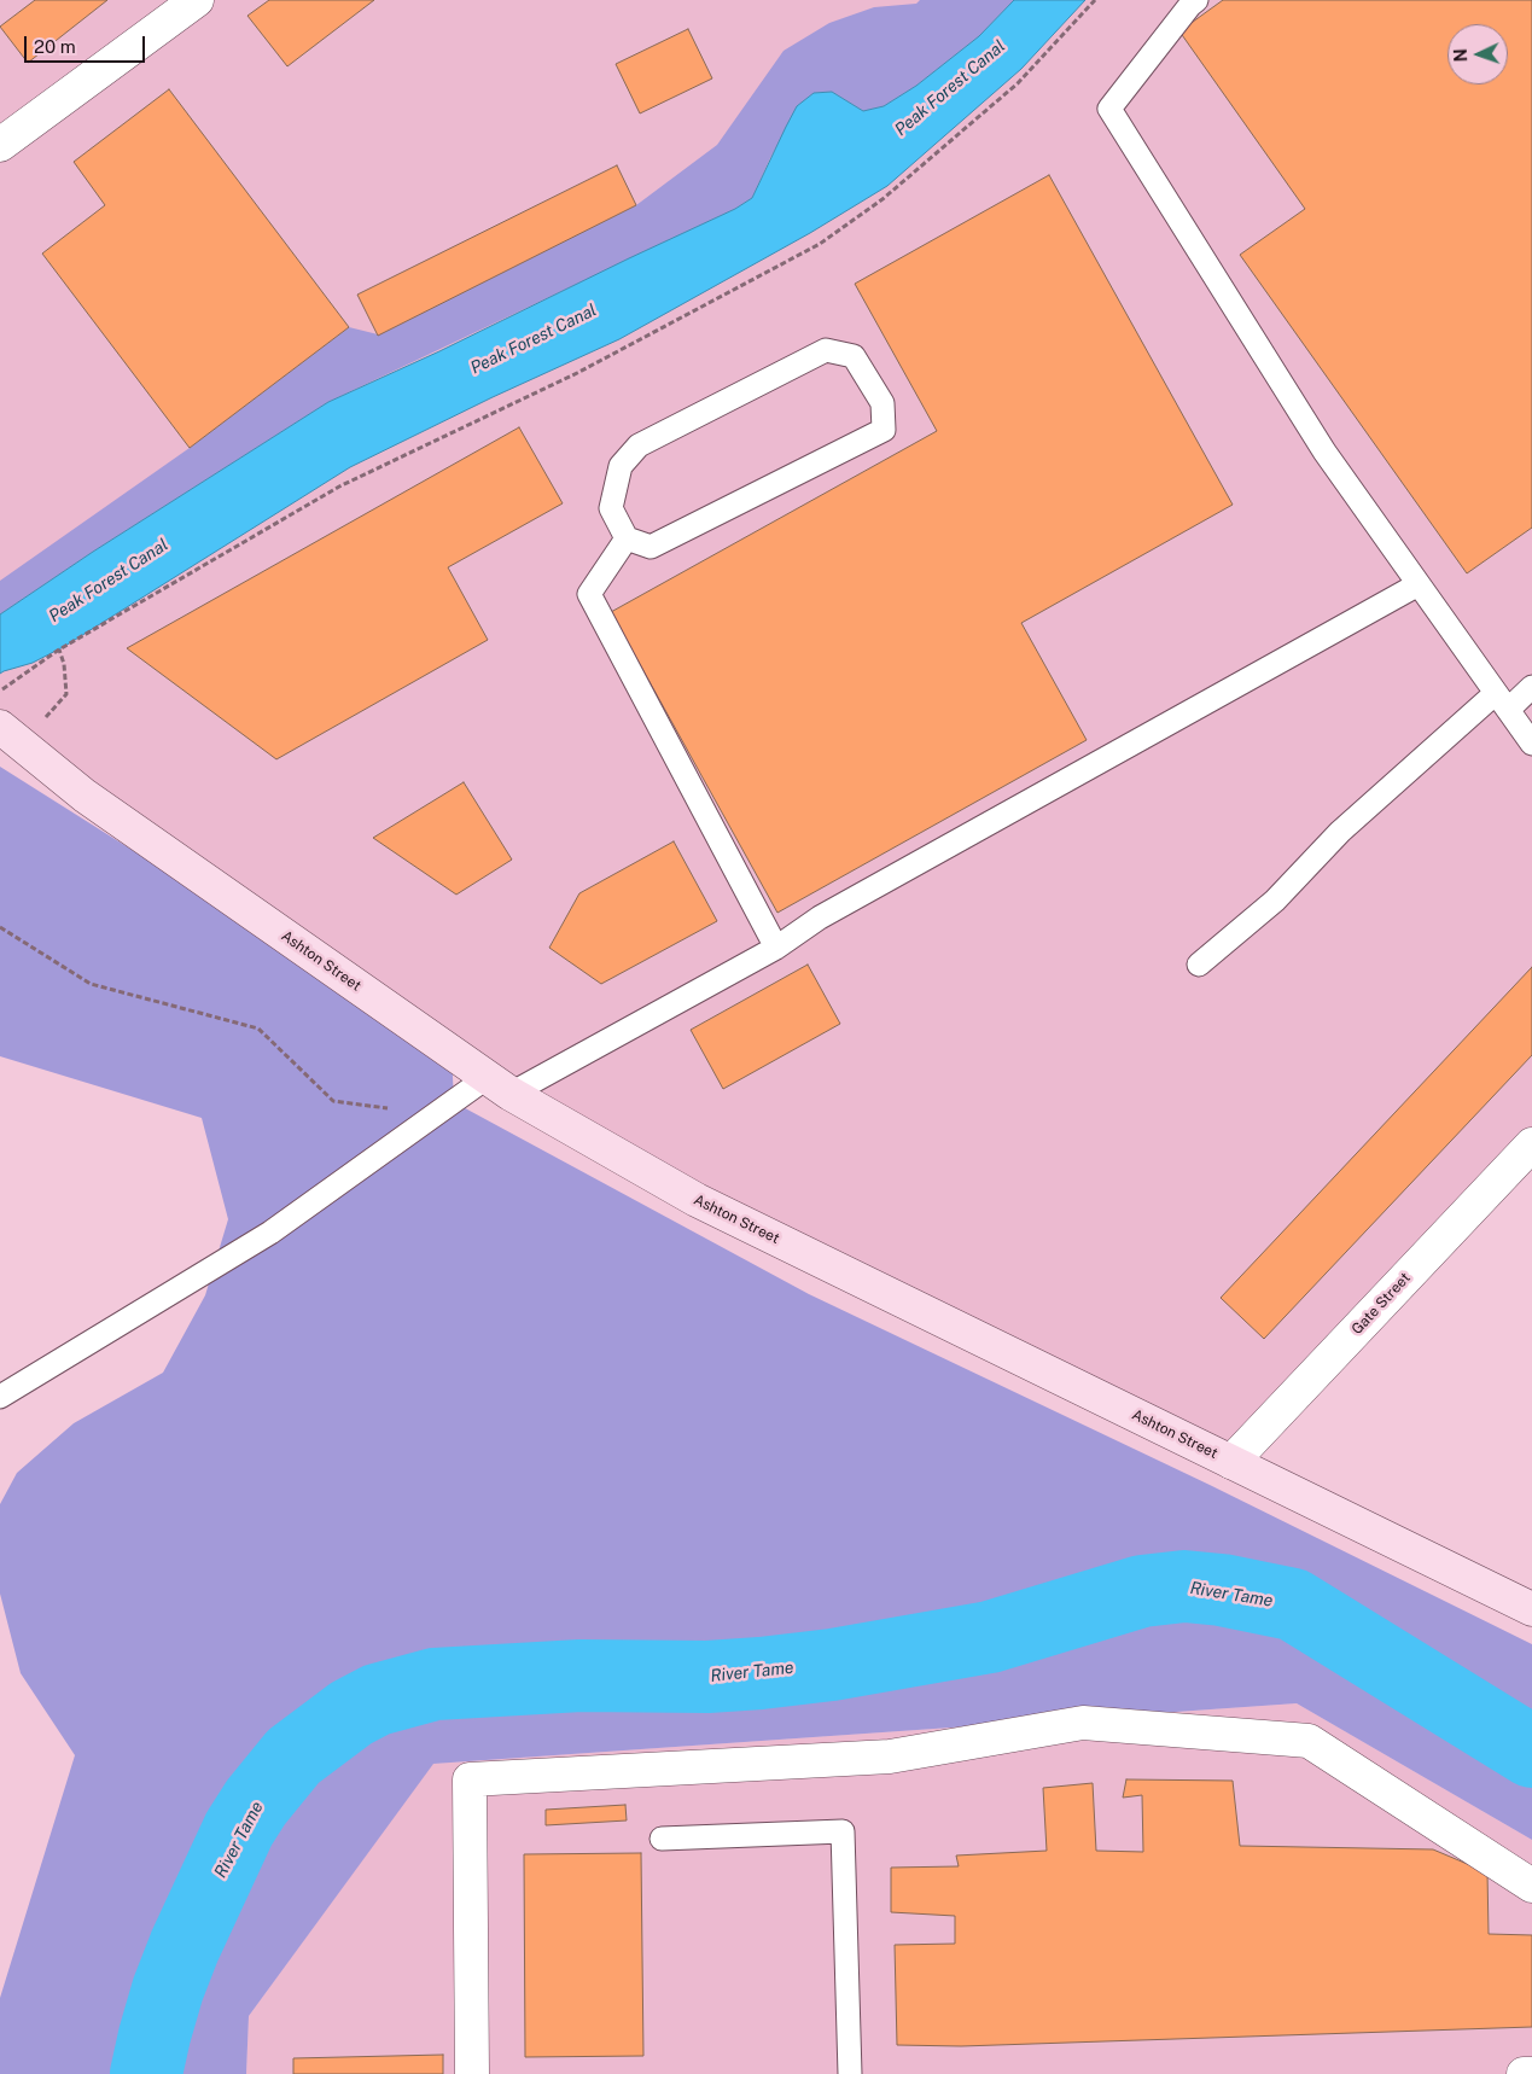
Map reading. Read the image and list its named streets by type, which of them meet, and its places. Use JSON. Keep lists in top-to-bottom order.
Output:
{
  "streets": {
    "main road": ["Ashton Street"],
    "street": ["Gate Street"]
  },
  "crossings": [
    ["Ashton Street", "Gate Street"]
  ],
  "water": ["Peak Forest Canal", "River Tame"],
  "scale_bar": "20 m",
  "north": "left"
}
